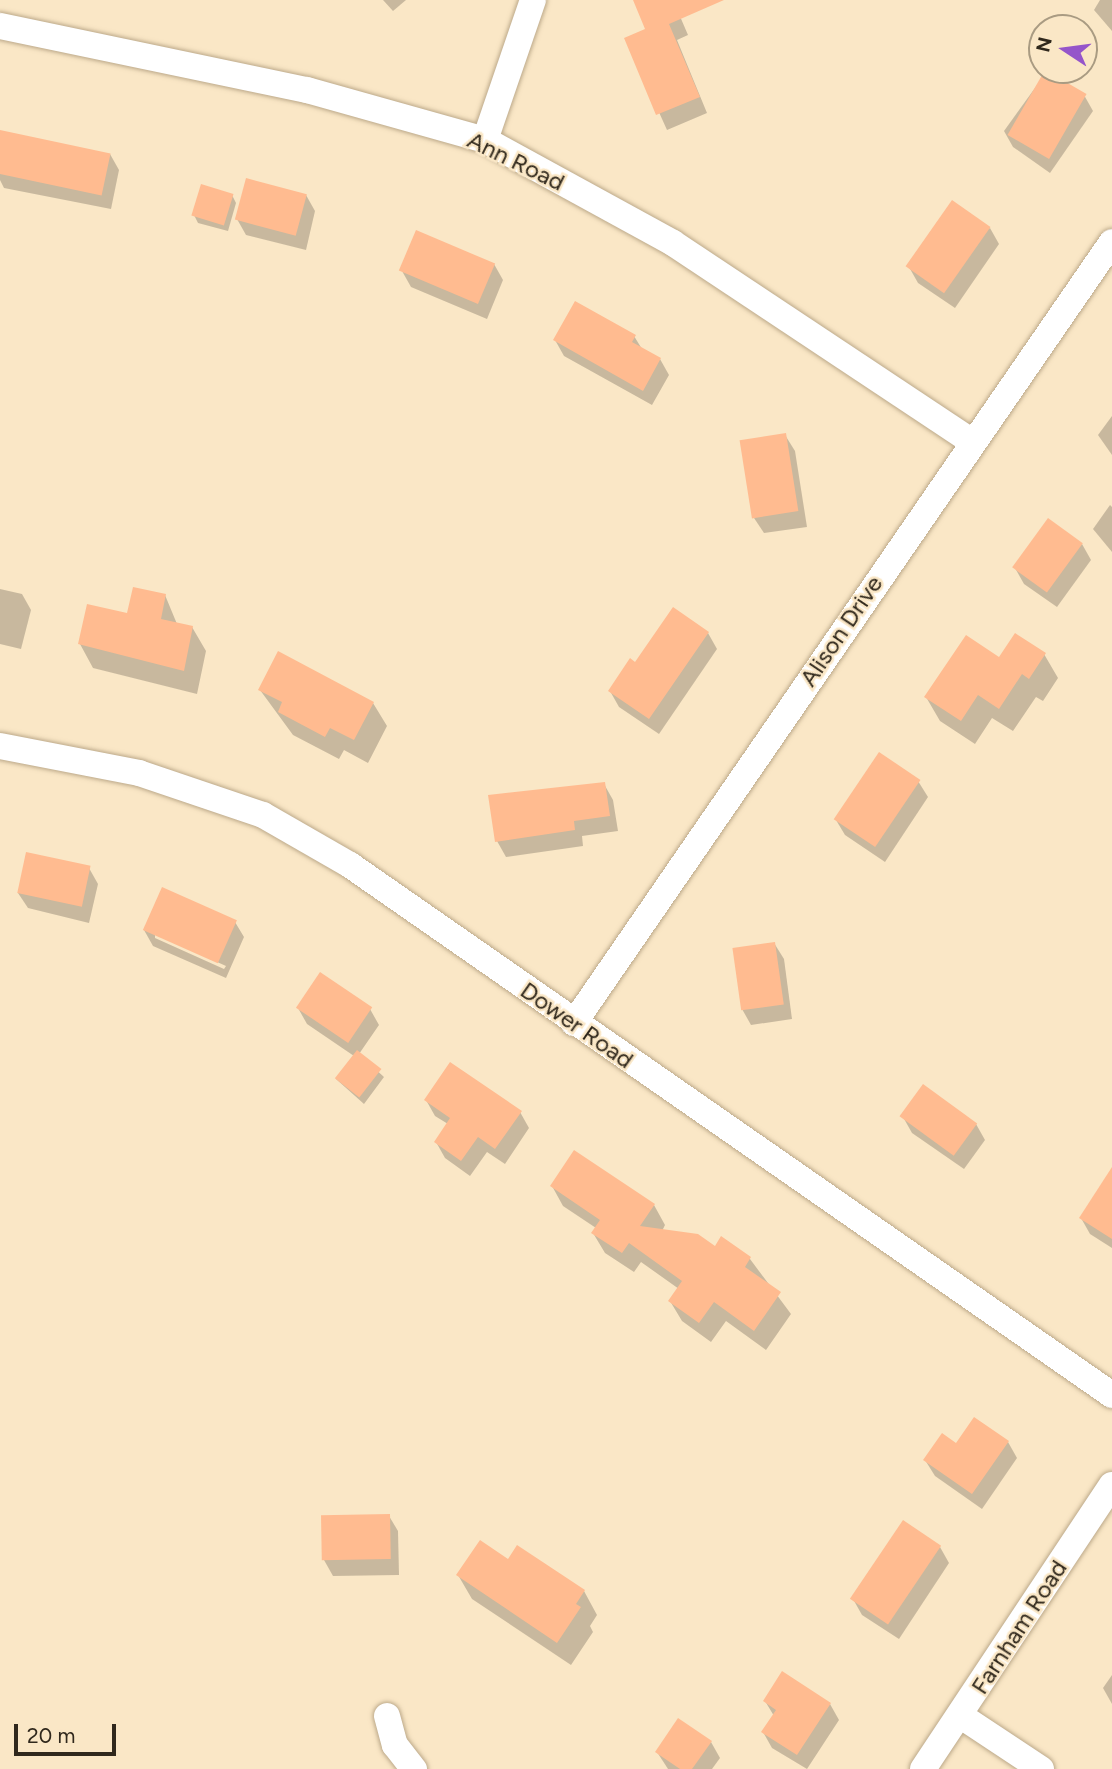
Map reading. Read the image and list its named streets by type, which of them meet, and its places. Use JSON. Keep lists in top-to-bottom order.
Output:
{
  "streets": {
    "street": [
      "Ann Road",
      "Alison Drive",
      "Dower Road",
      "Farnham Road"
    ]
  },
  "crossings": [
    ["Ann Road", "Alison Drive"],
    ["Alison Drive", "Dower Road"]
  ],
  "scale_bar": "20 m",
  "north": "left"
}
